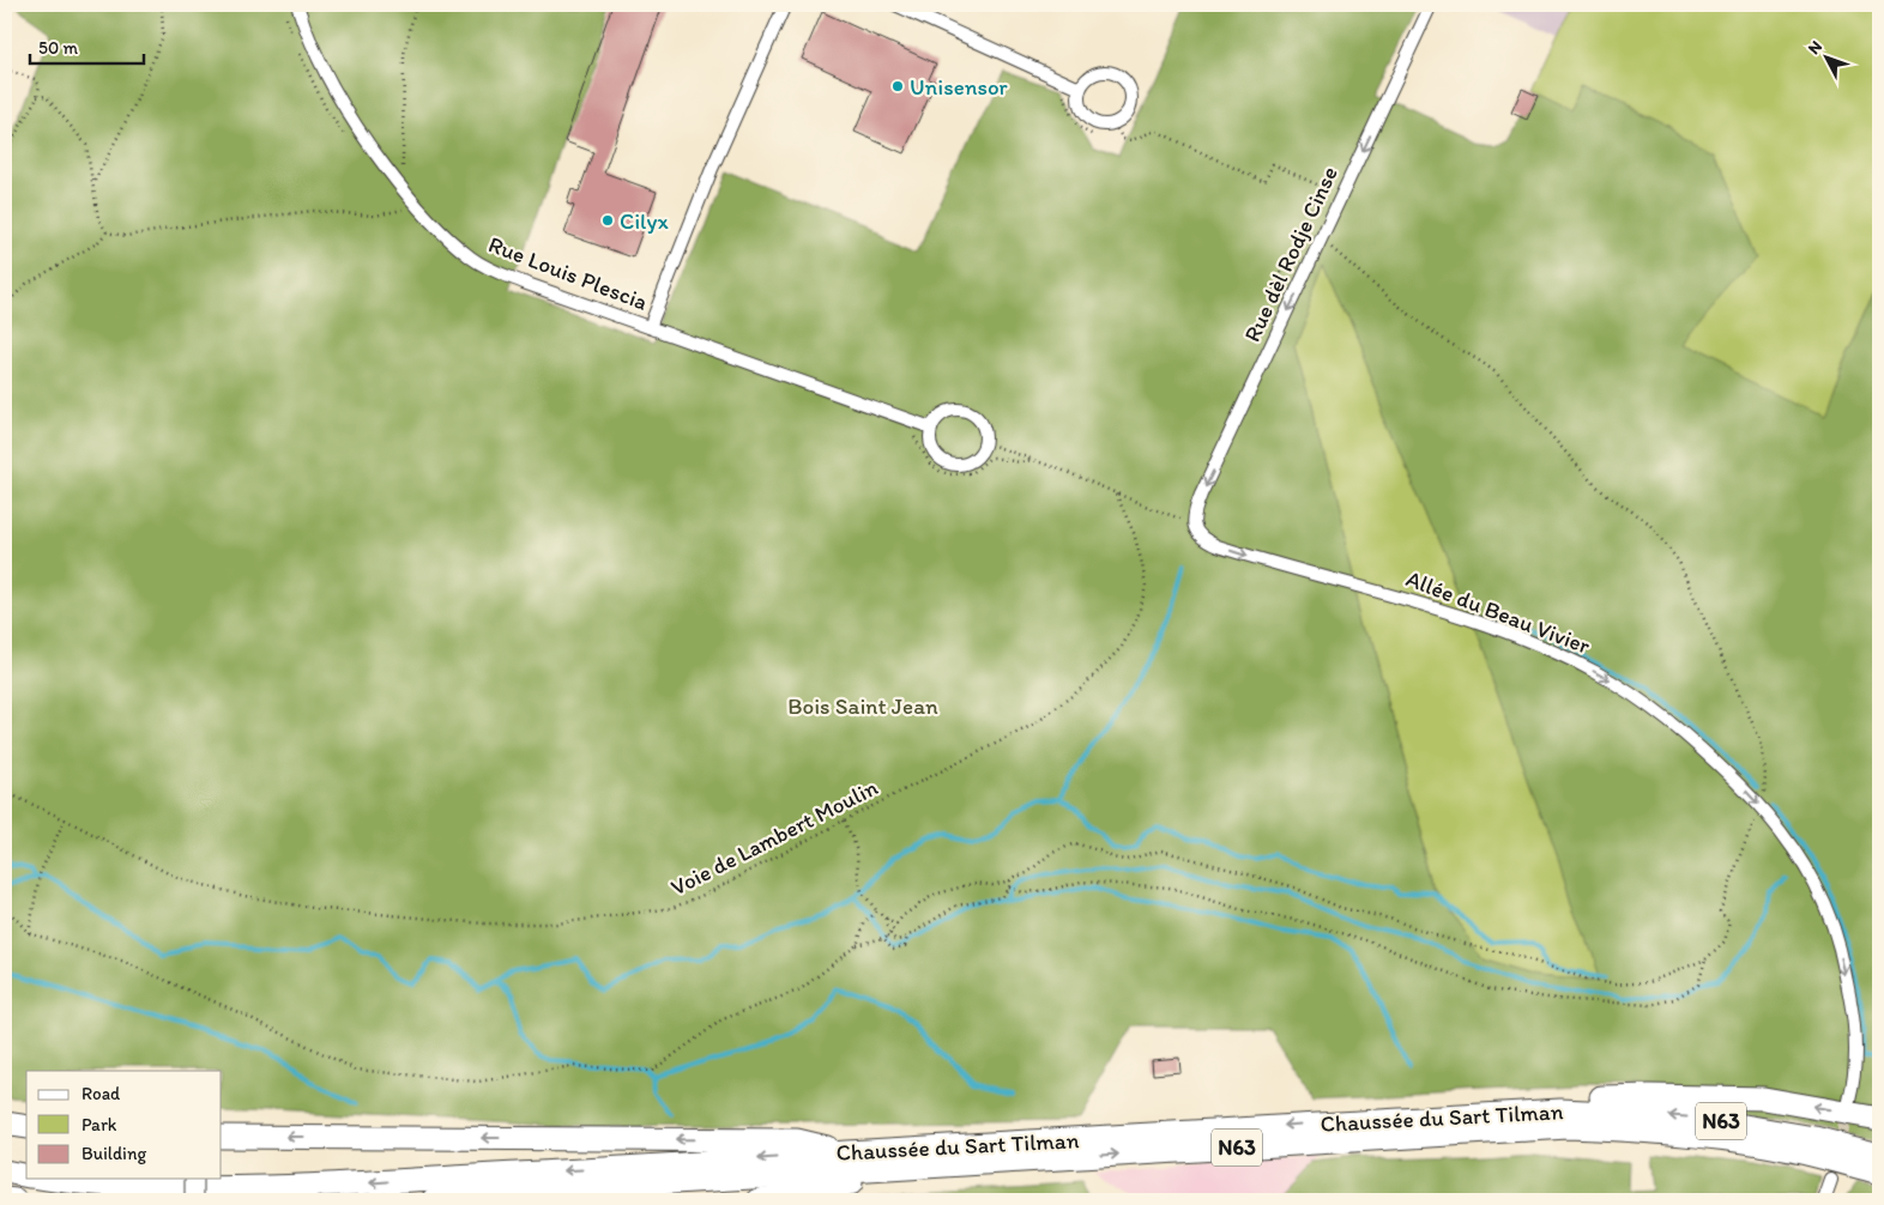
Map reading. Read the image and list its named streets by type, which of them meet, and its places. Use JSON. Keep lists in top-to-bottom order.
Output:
{
  "streets": {
    "highway": ["Chaussée du Sart Tilman", "N63"],
    "street": ["Rue dèl Rodje Cinse", "Rue Louis Plescia", "Allée du Beau Vivier"],
    "path": ["Voie de Lambert Moulin"]
  },
  "crossings": [
    ["Rue dèl Rodje Cinse", "Allée du Beau Vivier"]
  ],
  "one_way": ["Rue dèl Rodje Cinse", "Allée du Beau Vivier"],
  "parks": ["Bois Saint Jean"],
  "places": ["Unisensor", "Cilyx"],
  "legend": ["Road", "Park", "Building"],
  "scale_bar": "50 m",
  "north": "top left"
}
